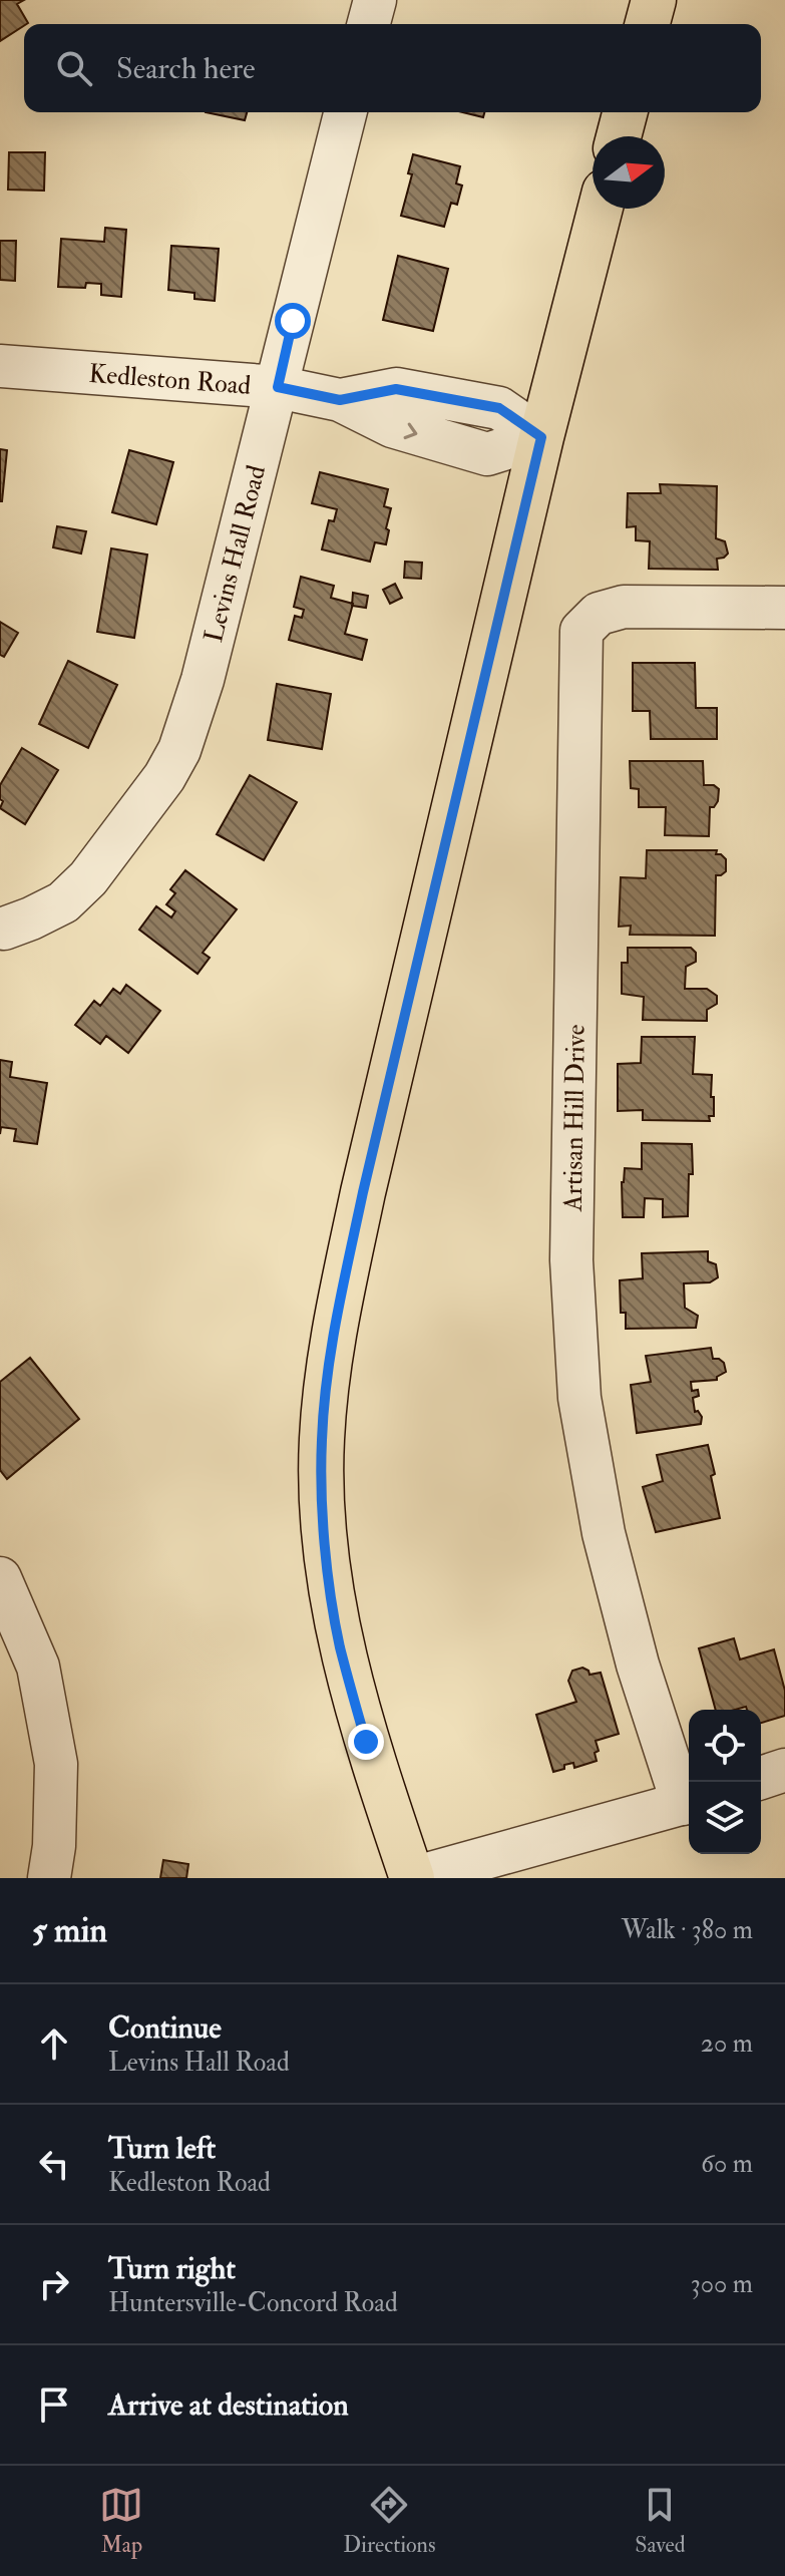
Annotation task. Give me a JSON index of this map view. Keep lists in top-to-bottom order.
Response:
{
  "streets": {
    "street": ["Kedleston Road", "Levins Hall Road", "Artisan Hill Drive"]
  },
  "crossings": [
    ["Kedleston Road", "Levins Hall Road"]
  ],
  "north": "right",
  "page": {
    "search": "Search here",
    "heading": ["5 min", "Walk · 380 m"],
    "list": [
      ["Continue", "Levins Hall Road", "20 m"],
      ["Turn left", "Kedleston Road", "60 m"],
      ["Turn right", "Huntersville-Concord Road", "300 m"],
      "Arrive at destination"
    ],
    "nav": ["Map", "Directions", "Saved"]
  }
}
